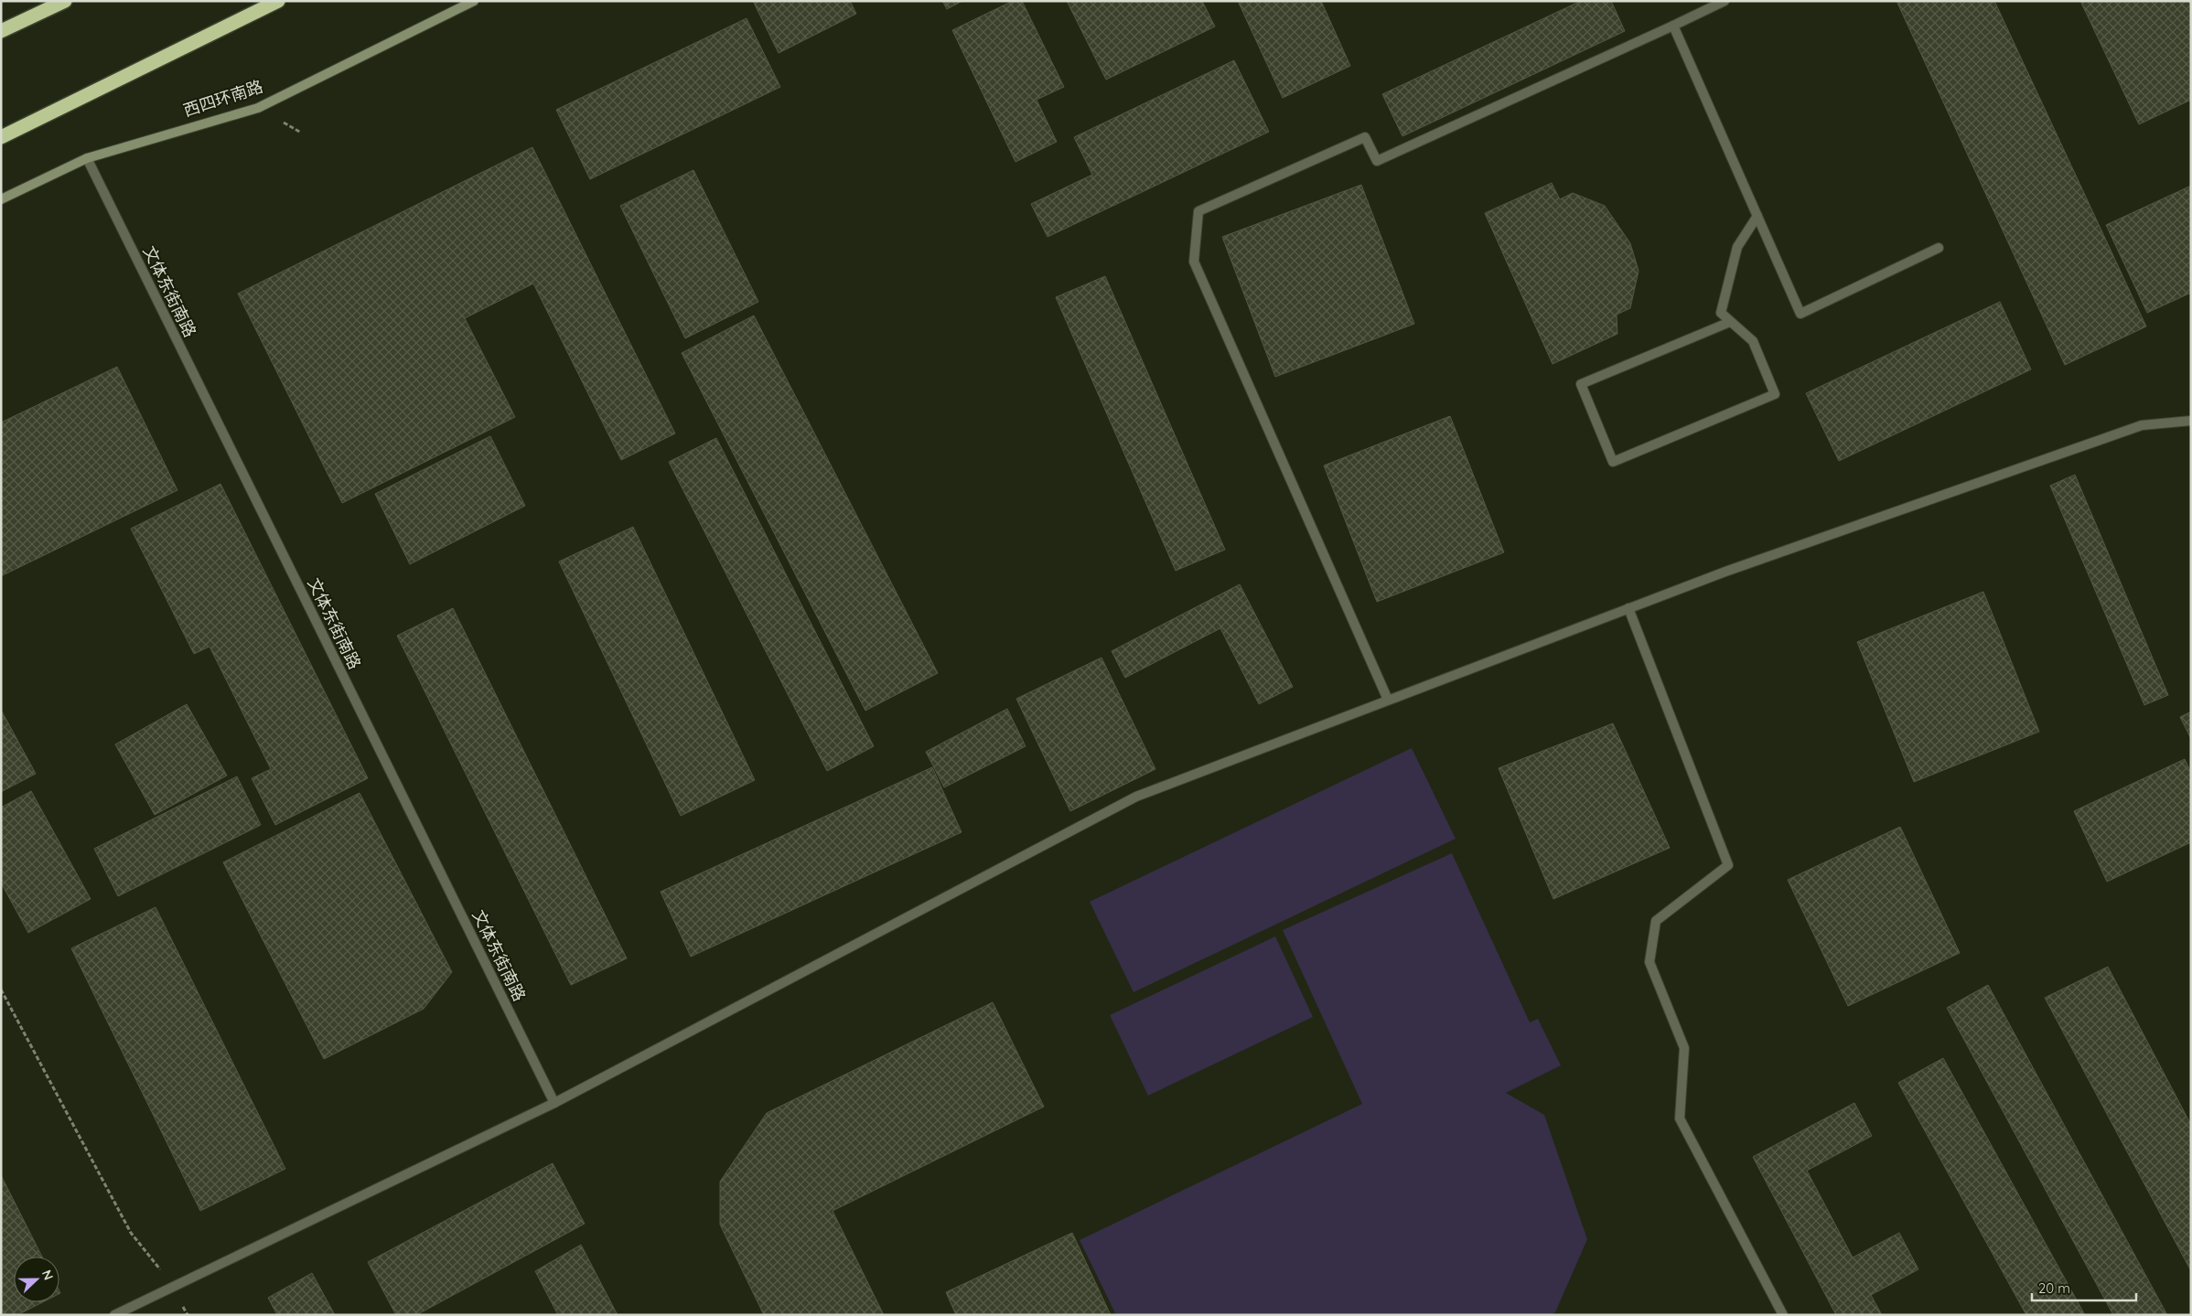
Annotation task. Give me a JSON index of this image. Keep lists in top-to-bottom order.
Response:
{
  "streets": {
    "street": ["西四环南路", "文体东街南路"]
  },
  "crossings": [
    ["西四环南路", "文体东街南路"]
  ],
  "scale_bar": "20 m",
  "north": "right"
}
